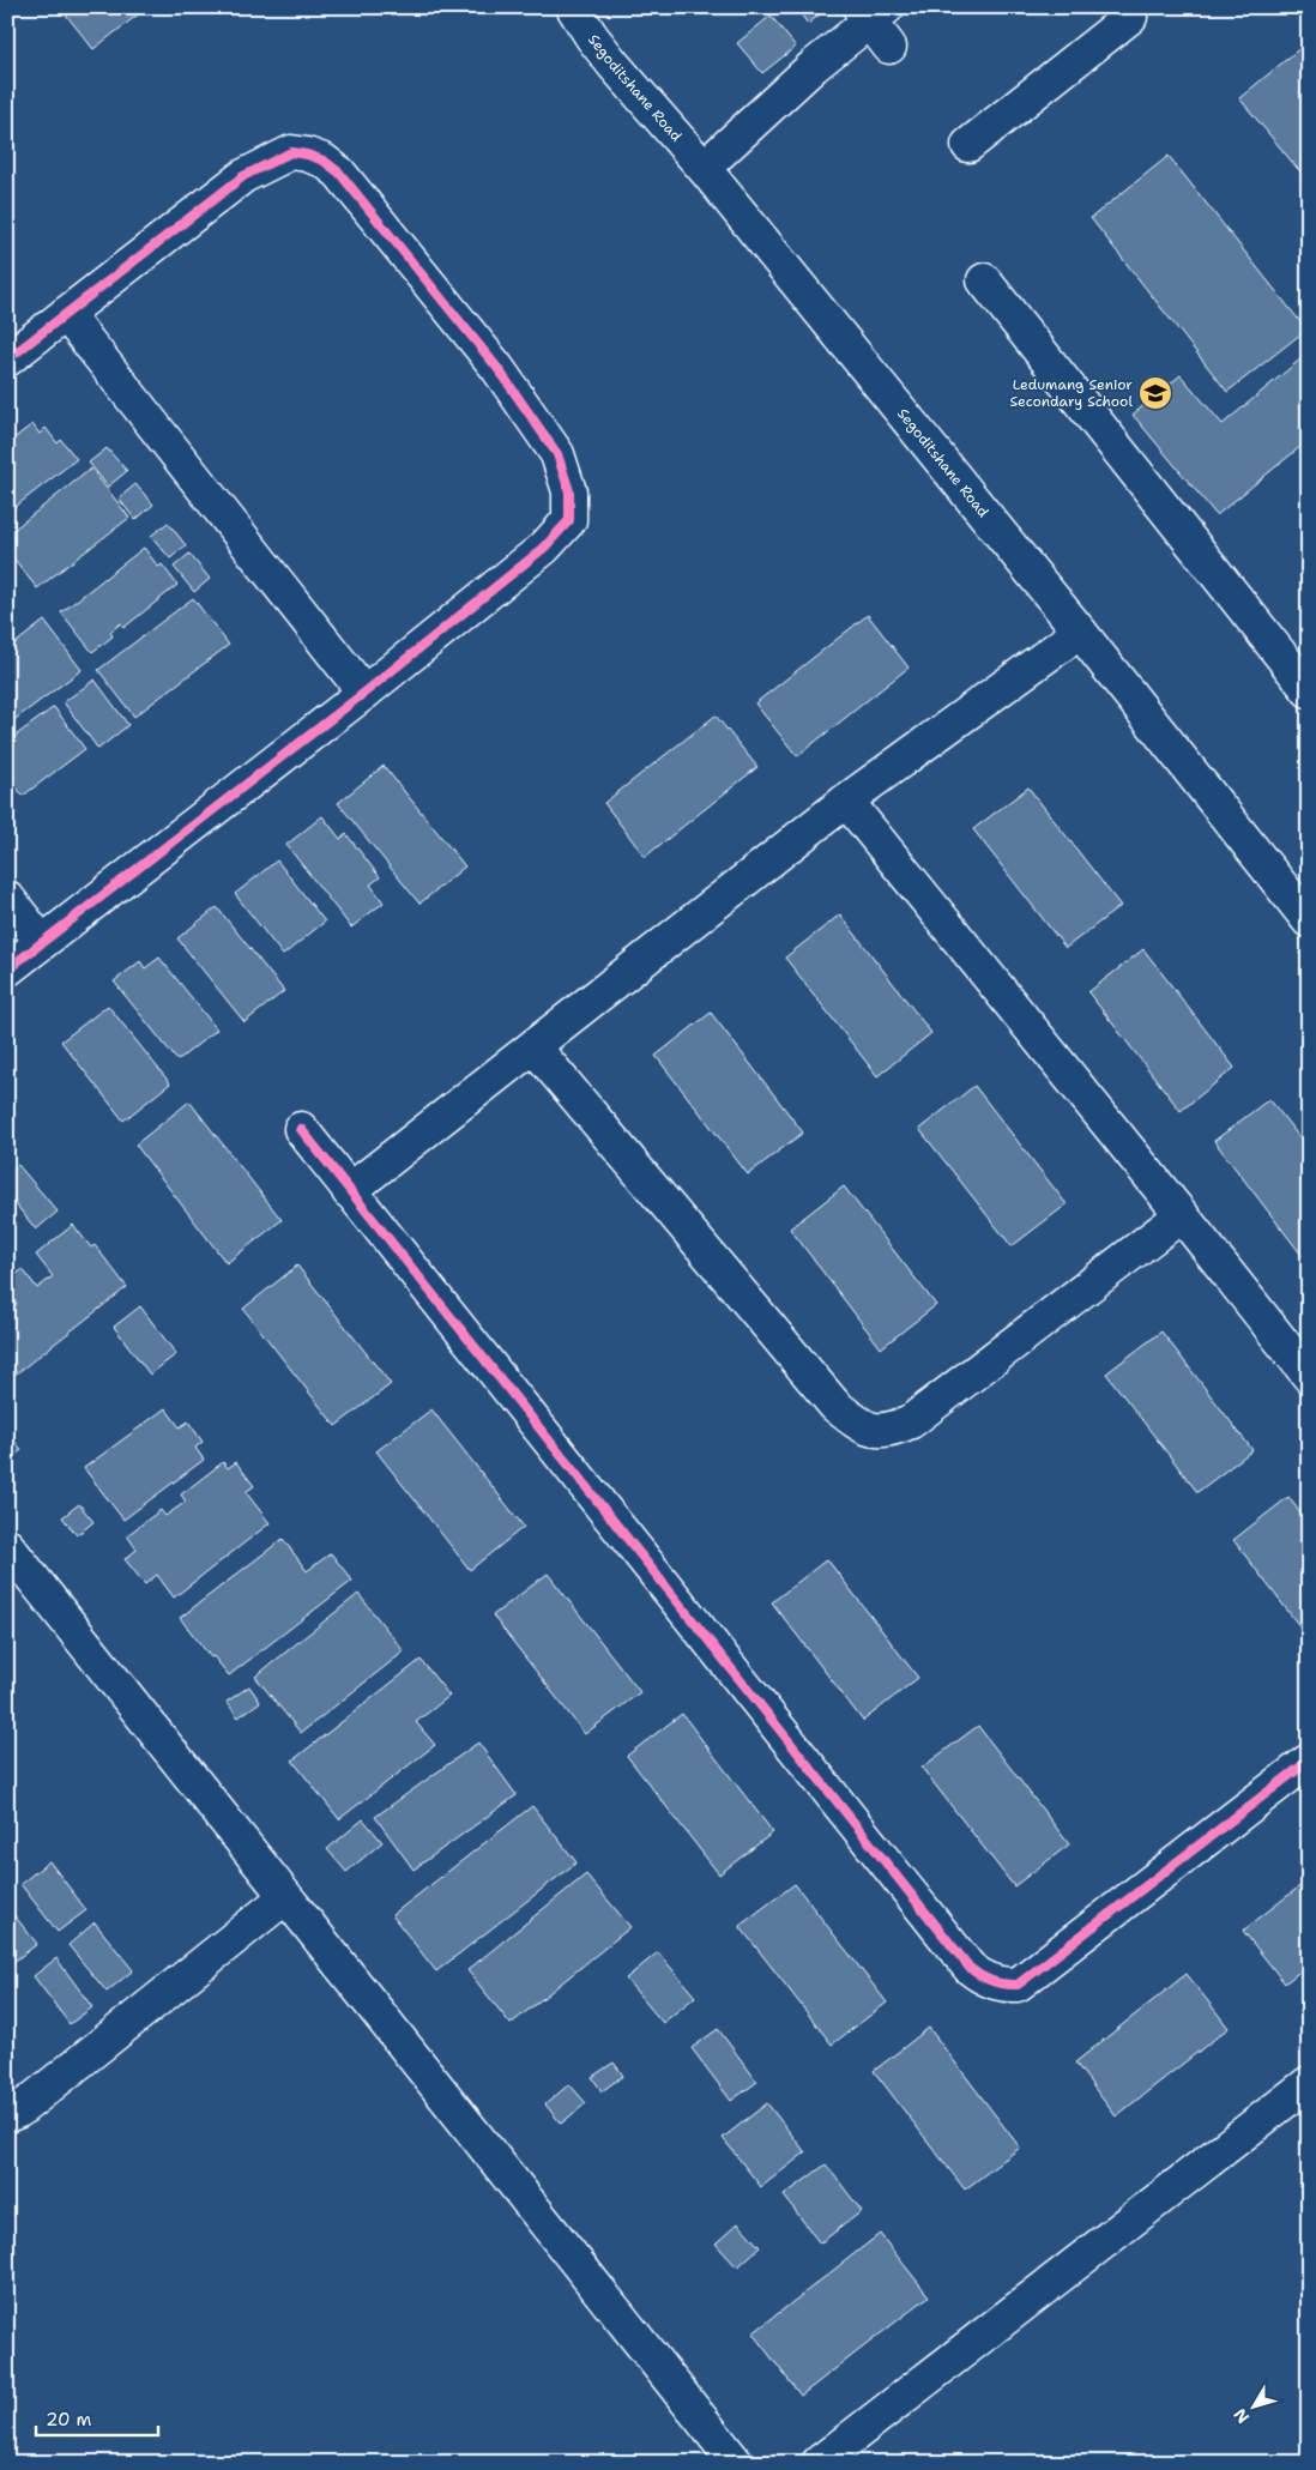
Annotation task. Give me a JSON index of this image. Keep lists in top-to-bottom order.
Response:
{
  "streets": {
    "street": ["Segoditshane Road"]
  },
  "places": {
    "school or university": ["Ledumang Senior Secondary School"]
  },
  "scale_bar": "20 m",
  "north": "bottom left"
}
